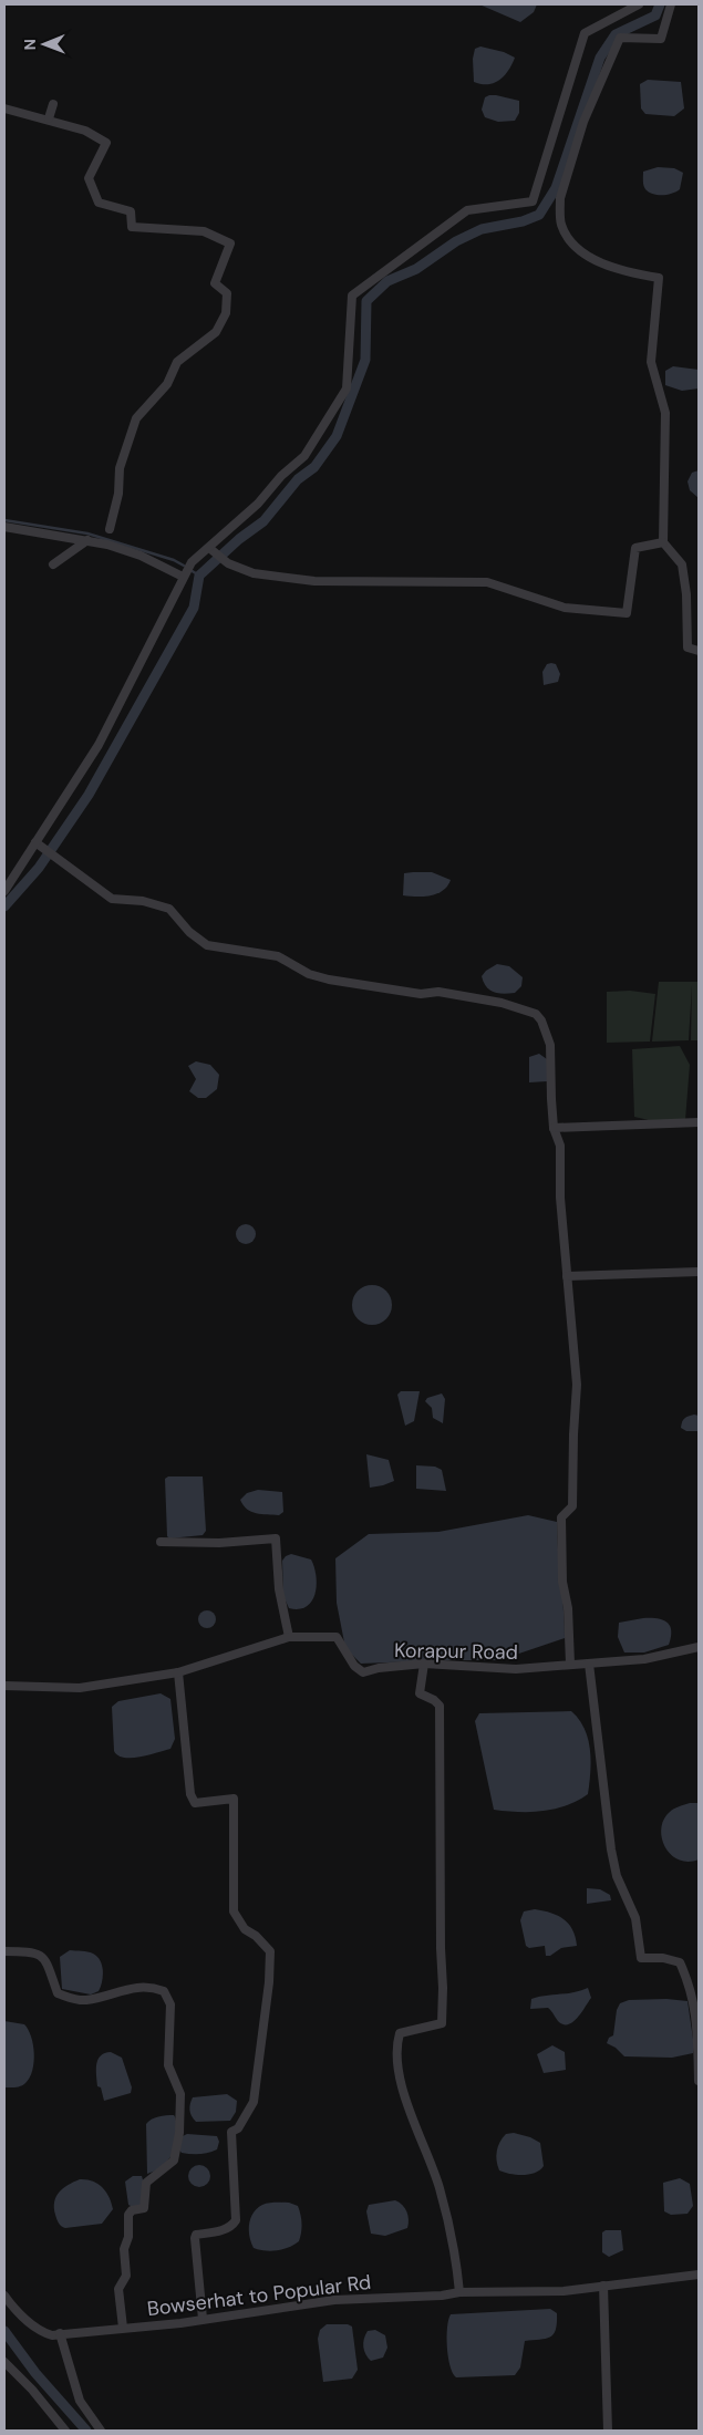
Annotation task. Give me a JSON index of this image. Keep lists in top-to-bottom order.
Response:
{
  "streets": {
    "street": ["Korapur Road", "Bowserhat to Popular Rd"]
  },
  "north": "left"
}
